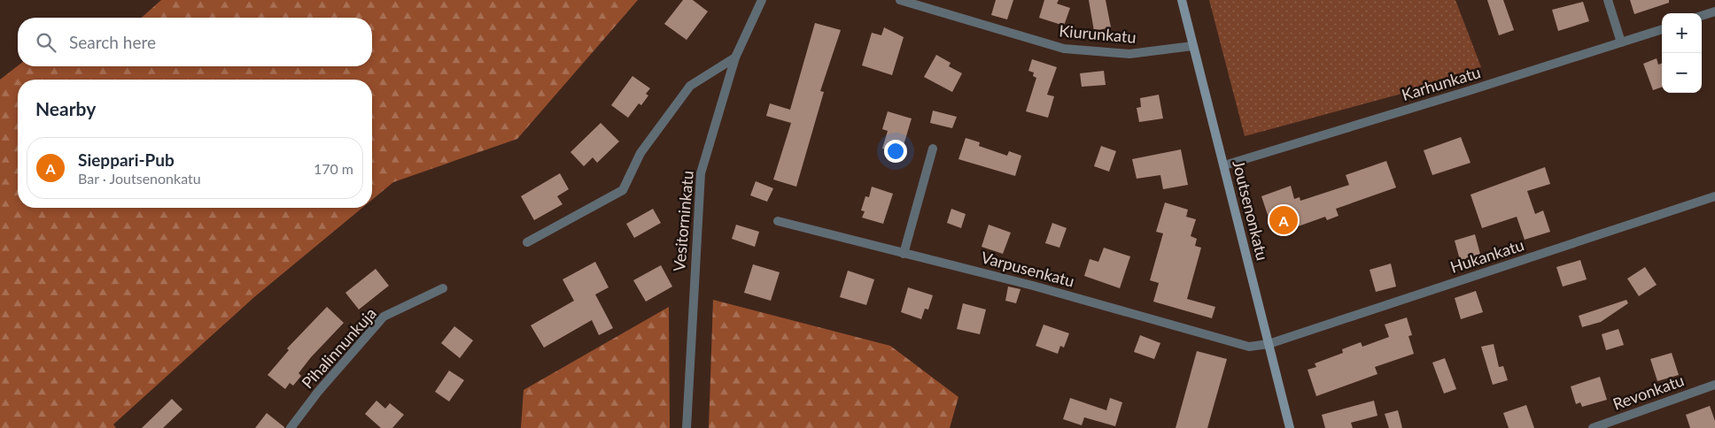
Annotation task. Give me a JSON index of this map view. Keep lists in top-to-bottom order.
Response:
{
  "streets": {
    "main road": ["Joutsenonkatu"],
    "street": [
      "Kiurunkatu",
      "Karhunkatu",
      "Vesitorninkatu",
      "Hukankatu",
      "Varpusenkatu",
      "Pihalinnunkuja",
      "Revonkatu"
    ]
  },
  "crossings": [
    ["Kiurunkatu", "Joutsenonkatu"],
    ["Karhunkatu", "Joutsenonkatu"],
    ["Joutsenonkatu", "Hukankatu"],
    ["Joutsenonkatu", "Varpusenkatu"],
    ["Hukankatu", "Varpusenkatu"]
  ],
  "page": {
    "map_buttons": ["+", "−"],
    "search": "Search here",
    "heading": "Nearby",
    "list": [
      {
        "mark": "A",
        "name": "Sieppari-Pub",
        "note": "Bar · Joutsenonkatu",
        "value": "170 m"
      }
    ],
    "pins": "A"
  }
}
